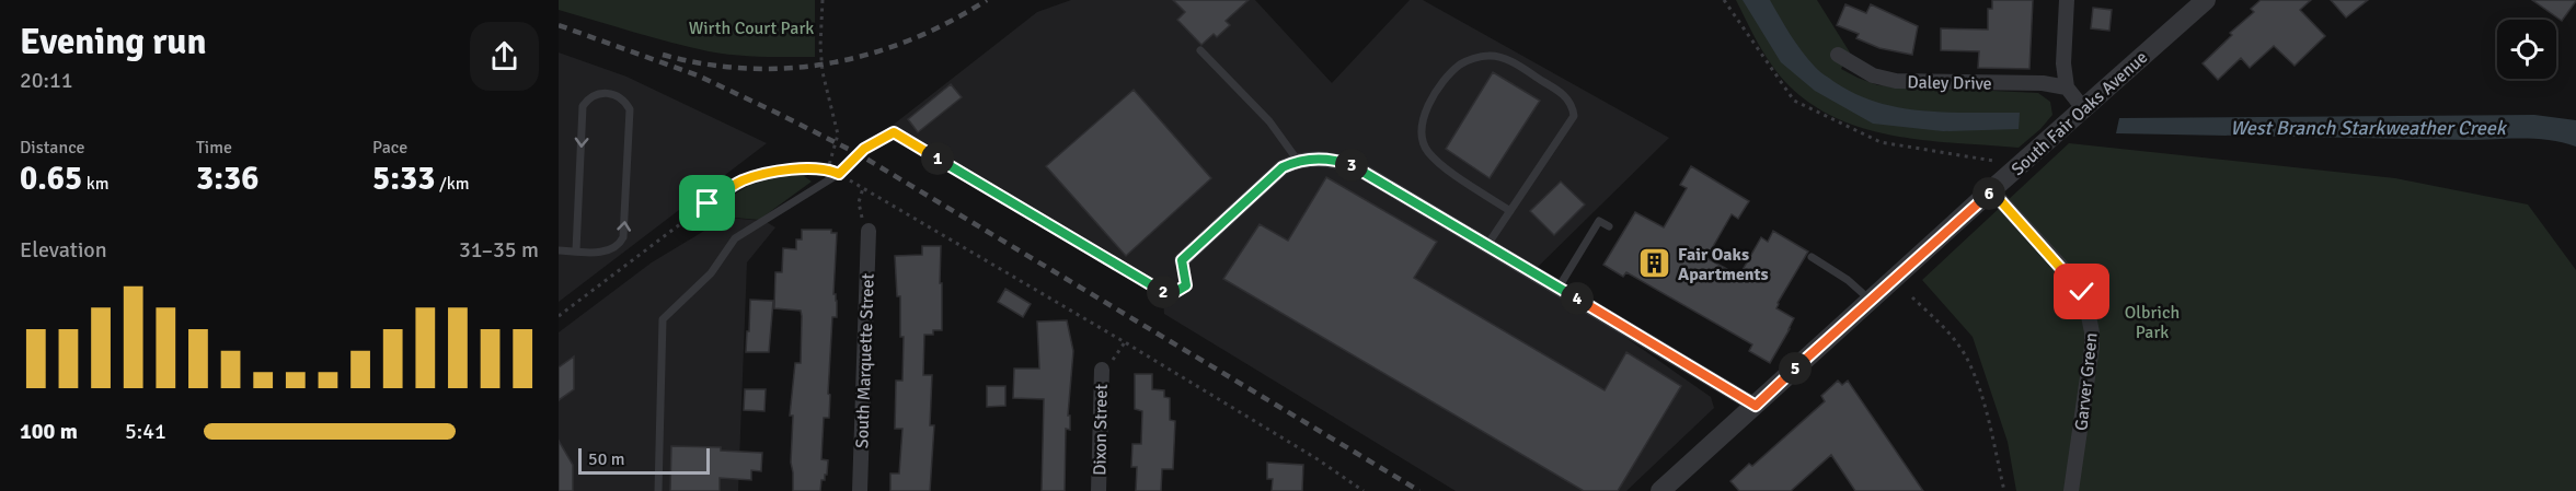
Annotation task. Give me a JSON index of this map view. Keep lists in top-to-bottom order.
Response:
{
  "streets": {
    "street": [
      "Daley Drive",
      "South Fair Oaks Avenue",
      "South Marquette Street",
      "Garver Green",
      "Dixon Street"
    ]
  },
  "crossings": [
    ["South Fair Oaks Avenue", "Garver Green"]
  ],
  "water": ["West Branch Starkweather Creek"],
  "parks": ["Wirth Court Park", "Olbrich Park"],
  "places": {
    "building": ["Fair Oaks Apartments"]
  },
  "scale_bar": "50 m",
  "page": {
    "heading": ["Evening run", "20:11"],
    "stats": [
      ["Distance", "0.65 km"],
      ["Time", "3:36"],
      ["Pace", "5:33 /km"]
    ],
    "pins": [
      "1",
      "3",
      "6",
      "2",
      "4",
      "5"
    ],
    "chart": ["Elevation", "31–35 m"],
    "list": [
      {
        "name": "100 m",
        "note": "5:41"
      }
    ],
    "scale": "50 m"
  }
}
